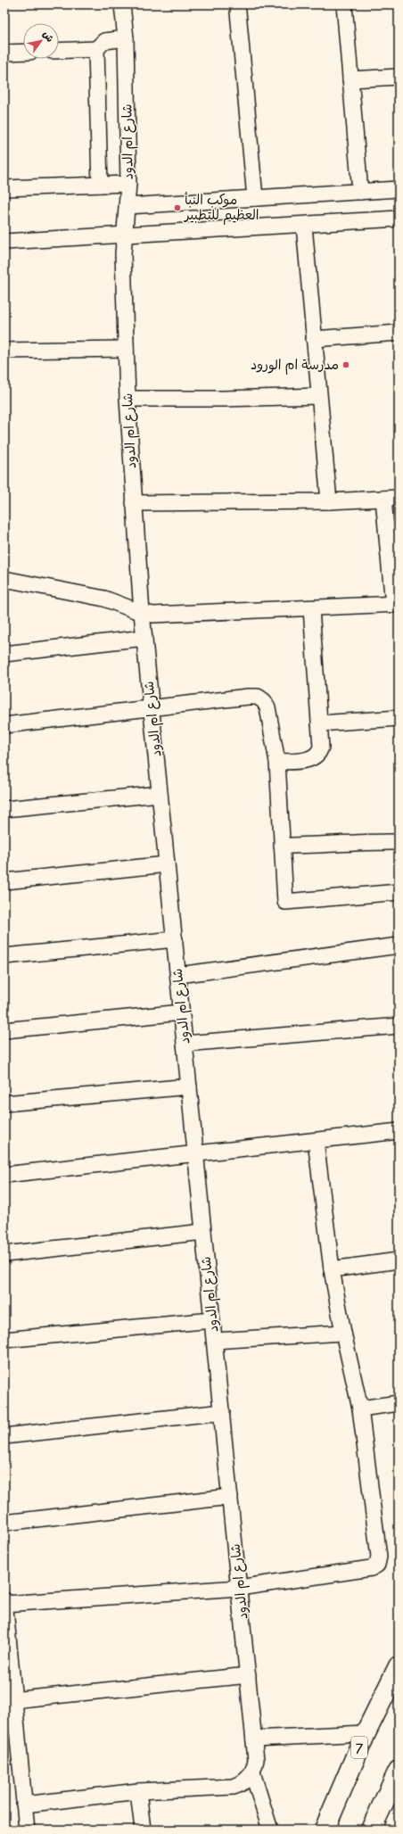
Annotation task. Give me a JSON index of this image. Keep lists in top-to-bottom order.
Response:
{
  "streets": {
    "highway": ["7"],
    "street": ["شارع ام الدود"]
  },
  "places": ["موكب النبأ العظيم للتطبير", "مدرسة ام الورود"],
  "north": "top right"
}
